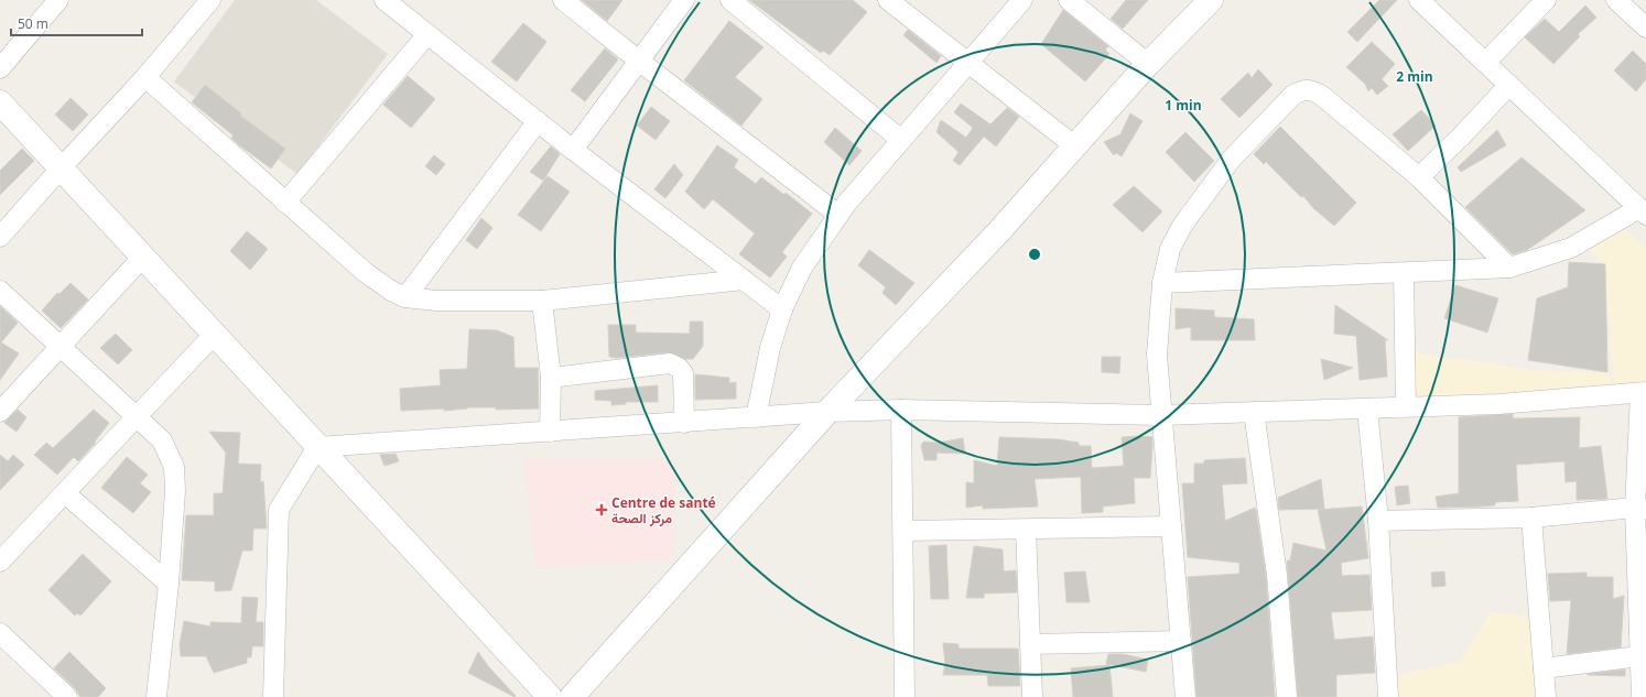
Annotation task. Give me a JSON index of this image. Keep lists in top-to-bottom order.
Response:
{
  "places": {
    "health": ["Centre de santé مركز الصحة"]
  },
  "scale_bar": "50 m",
  "rings": ["2 min", "1 min"]
}
